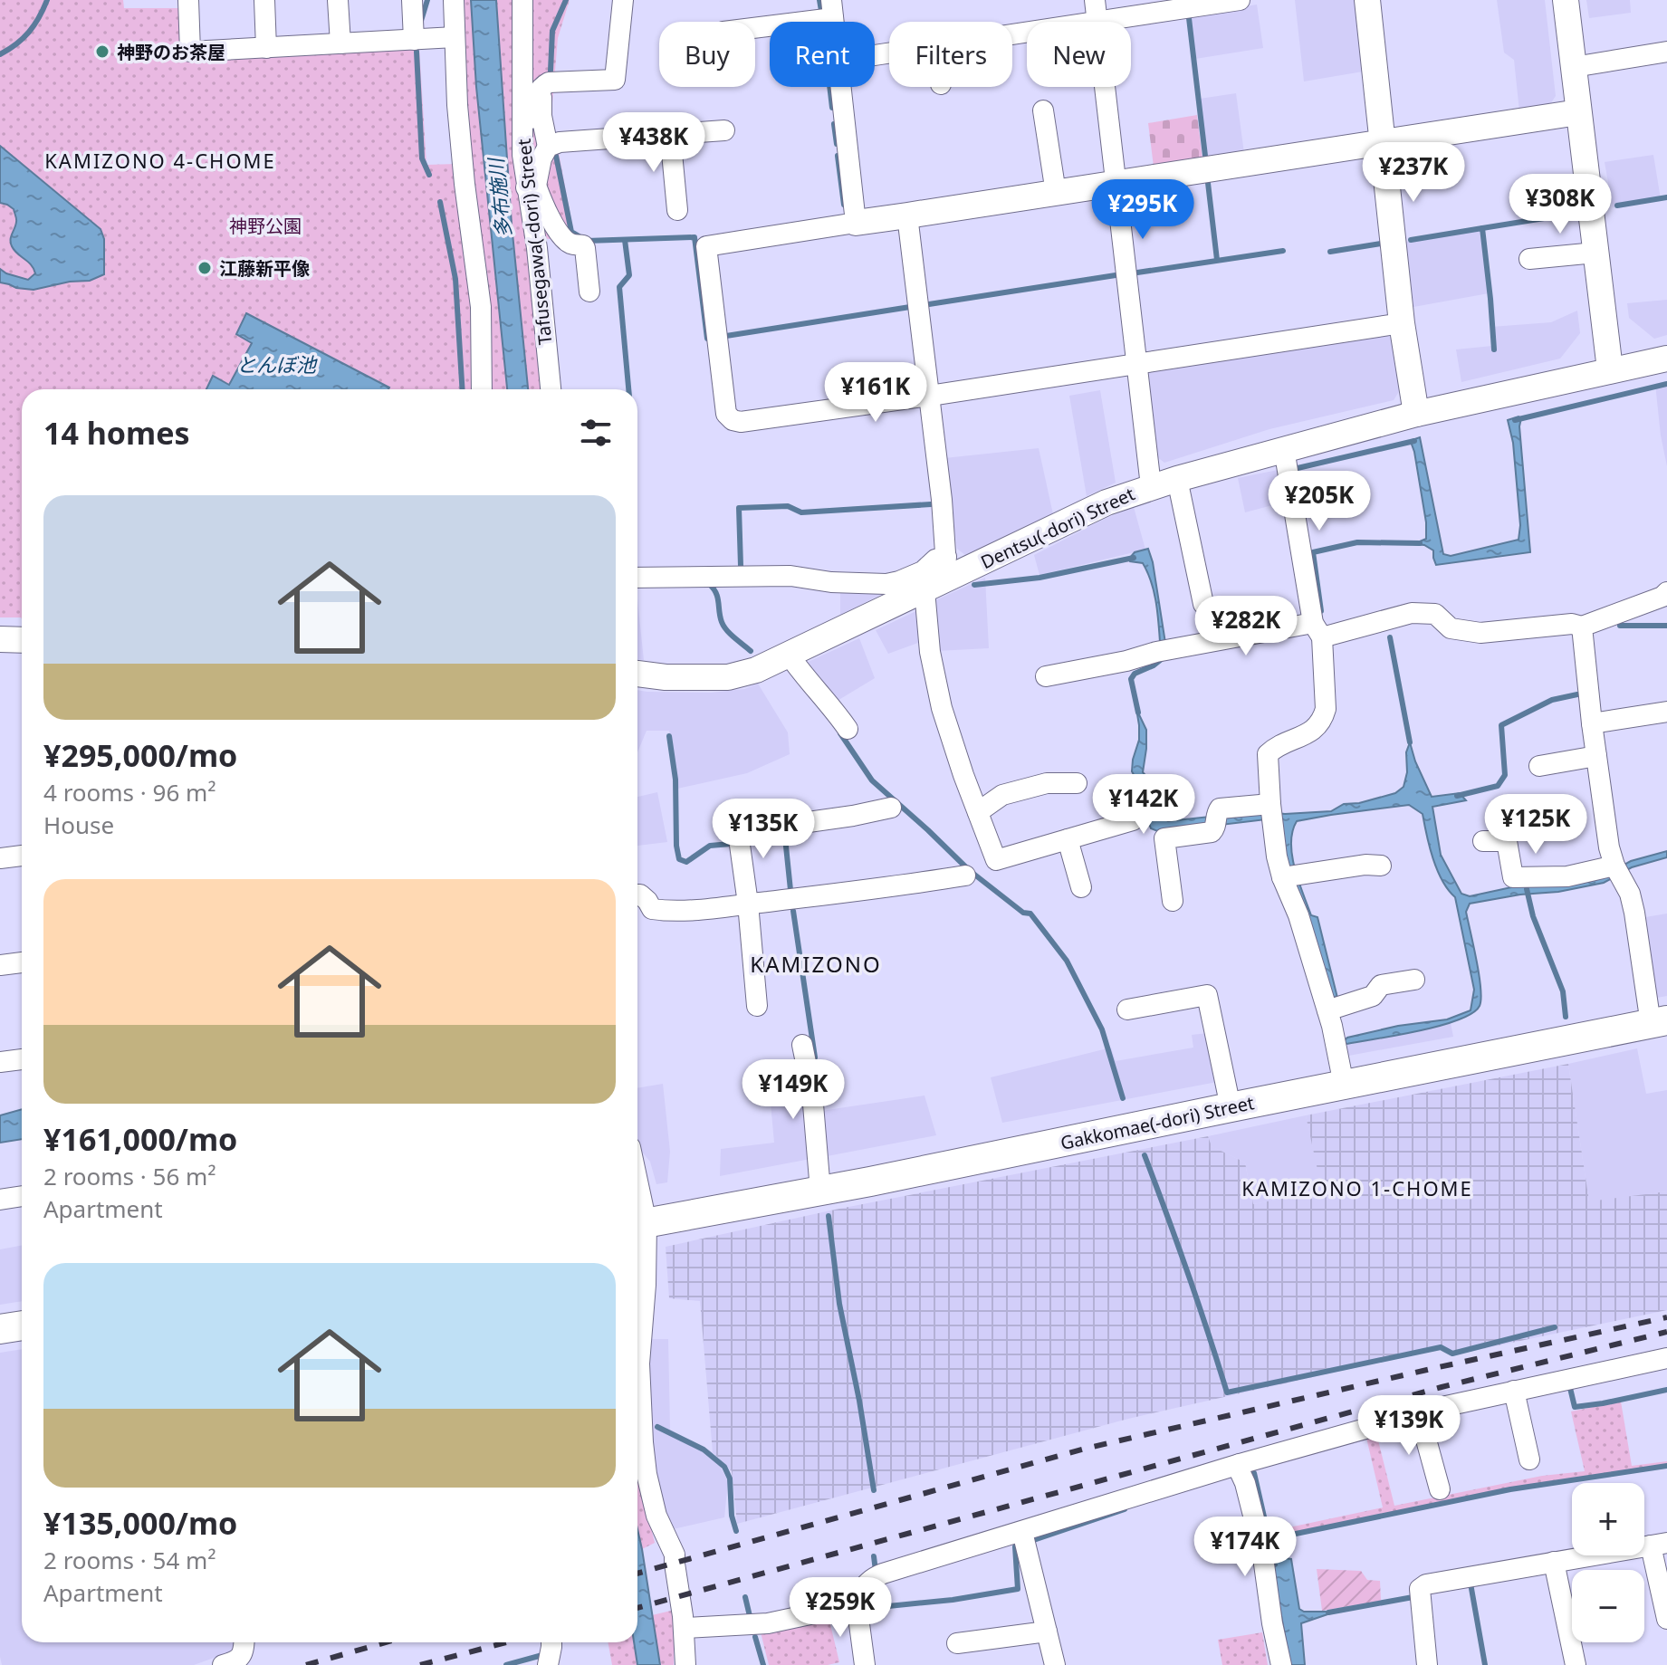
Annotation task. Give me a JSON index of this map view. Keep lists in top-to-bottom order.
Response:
{
  "streets": {
    "main road": ["Gakkomae(-dori) Street"],
    "street": ["Tafusegawa(-dori) Street", "Dentsu(-dori) Street"]
  },
  "districts": ["KAMIZONO 4-CHOME", "KAMIZONO", "KAMIZONO 1-CHOME"],
  "water": ["多布施川", "とんぼ池"],
  "parks": ["神野公園"],
  "places": ["神野のお茶屋", "江藤新平像"],
  "page": {
    "chip": [
      "Buy",
      "Rent",
      "Filters",
      "New"
    ],
    "price": [
      "¥438K",
      "¥237K",
      "¥308K",
      "¥295K",
      "¥161K",
      "¥205K",
      "¥282K",
      "¥142K",
      "¥125K",
      "¥135K",
      "¥149K",
      "¥139K",
      "¥174K",
      "¥259K"
    ],
    "heading": "14 homes",
    "list": [
      {
        "name": "¥295,000/mo",
        "note": "4 rooms · 96 m² · House"
      },
      {
        "name": "¥161,000/mo",
        "note": "2 rooms · 56 m² · Apartment"
      },
      {
        "name": "¥135,000/mo",
        "note": "2 rooms · 54 m² · Apartment"
      }
    ],
    "map_buttons": ["+", "−"]
  }
}
